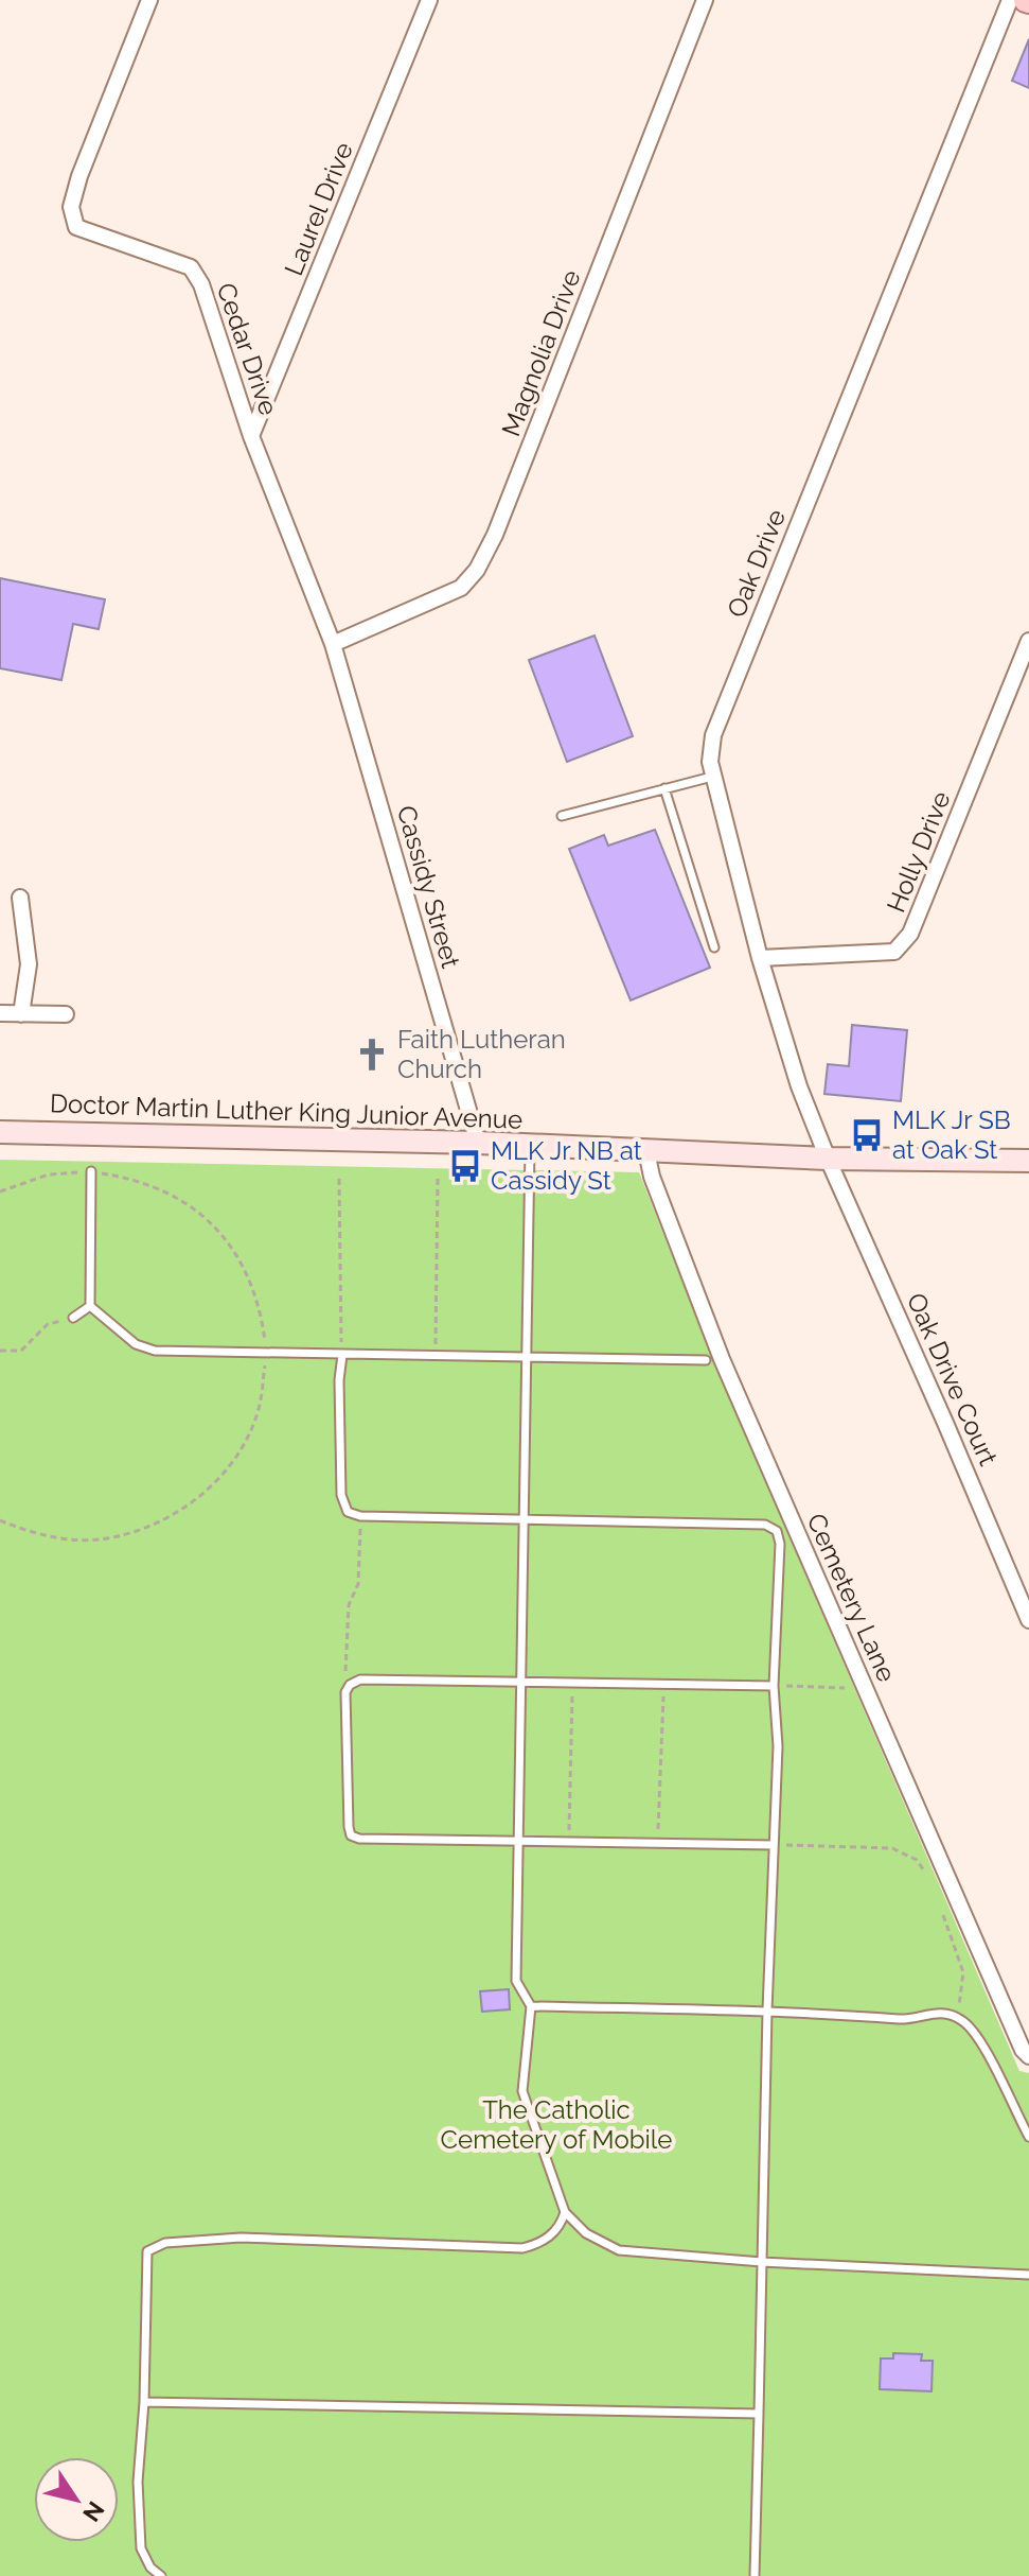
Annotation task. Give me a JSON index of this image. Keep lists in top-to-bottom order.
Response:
{
  "streets": {
    "main road": ["Doctor Martin Luther King Junior Avenue"],
    "street": [
      "Laurel Drive",
      "Cedar Drive",
      "Magnolia Drive",
      "Oak Drive",
      "Holly Drive",
      "Cassidy Street",
      "Oak Drive Court",
      "Cemetery Lane"
    ]
  },
  "crossings": [
    ["Laurel Drive", "Cedar Drive"],
    ["Cedar Drive", "Magnolia Drive"],
    ["Cedar Drive", "Cassidy Street"],
    ["Magnolia Drive", "Cassidy Street"],
    ["Oak Drive", "Holly Drive"],
    ["Oak Drive", "Doctor Martin Luther King Junior Avenue"],
    ["Oak Drive", "Oak Drive Court"],
    ["Cassidy Street", "Doctor Martin Luther King Junior Avenue"],
    ["Doctor Martin Luther King Junior Avenue", "Oak Drive Court"],
    ["Doctor Martin Luther King Junior Avenue", "Cemetery Lane"]
  ],
  "parks": ["The Catholic Cemetery of Mobile"],
  "places": {
    "church": ["Faith Lutheran Church"],
    "bus stop": ["MLK Jr SB at Oak St", "MLK Jr NB at Cassidy St"]
  },
  "north": "bottom right"
}
